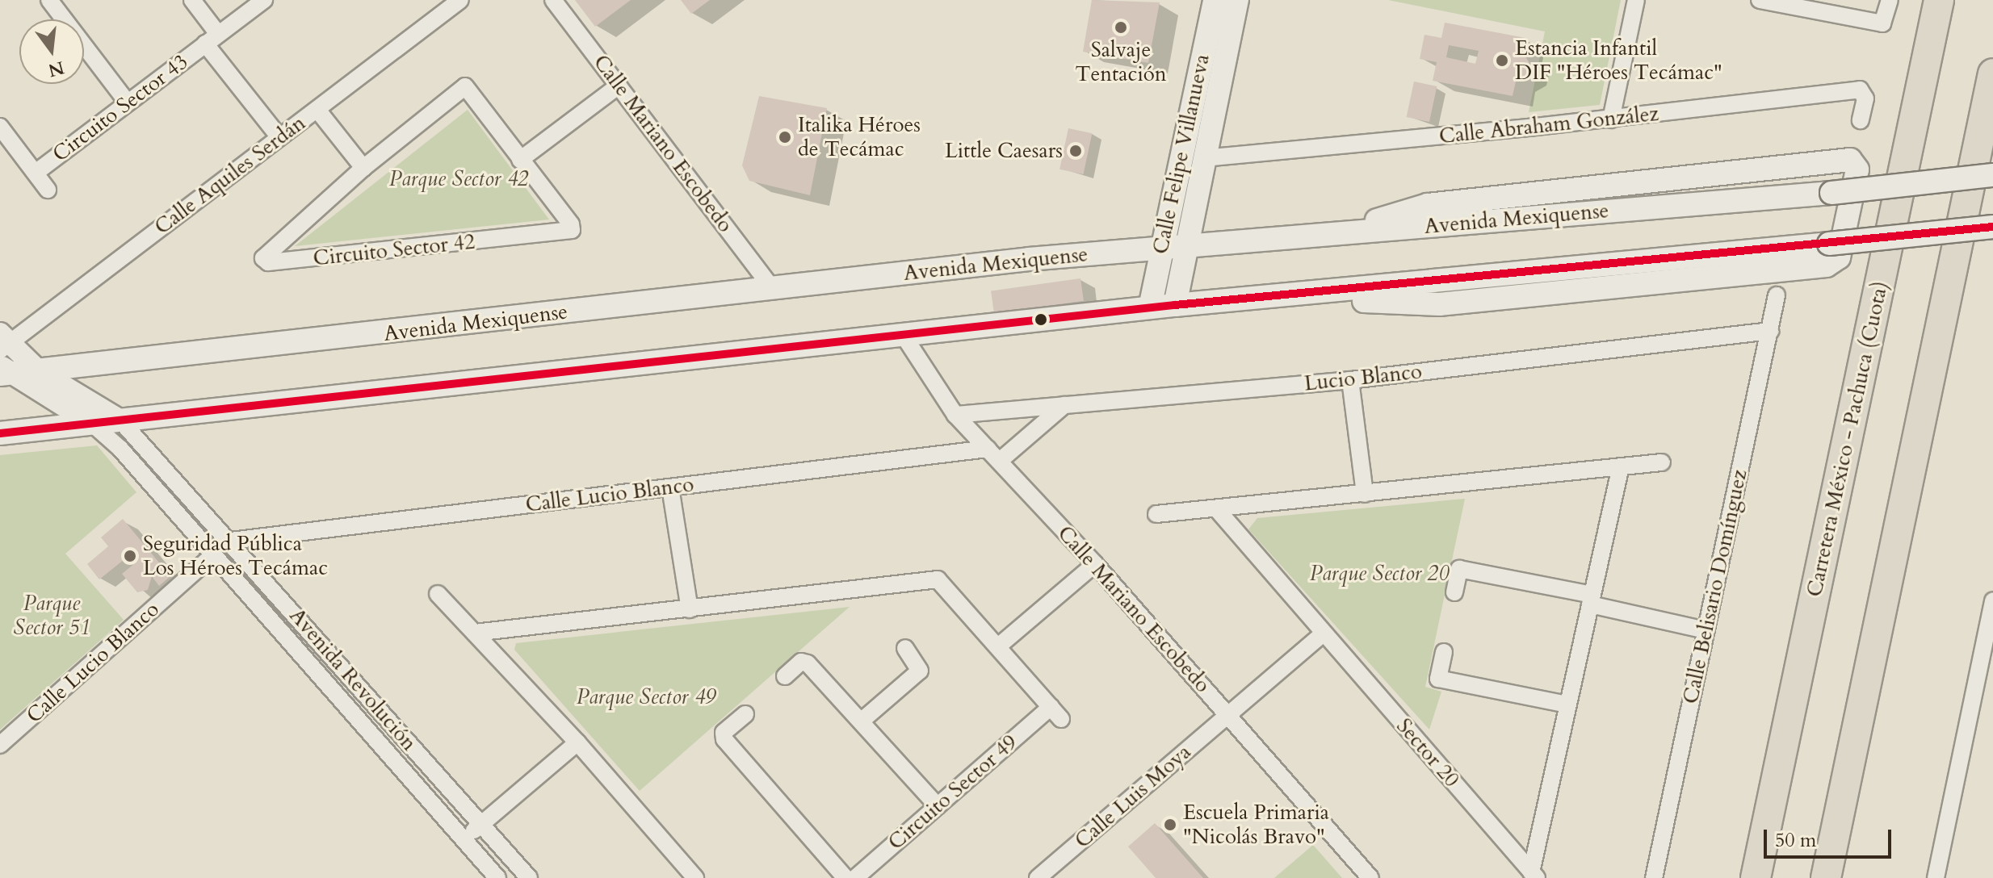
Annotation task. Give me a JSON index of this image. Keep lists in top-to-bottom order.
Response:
{
  "streets": {
    "highway": ["Carretera México - Pachuca (Cuota)"],
    "main road": ["Calle Felipe Villanueva", "Avenida Mexiquense"],
    "street": [
      "Circuito Sector 43",
      "Calle Abraham González",
      "Calle Mariano Escobedo",
      "Calle Aquiles Serdán",
      "Circuito Sector 42",
      "Lucio Blanco",
      "Calle Lucio Blanco",
      "Calle Belisario Domínguez",
      "Avenida Revolución",
      "Sector 20",
      "Circuito Sector 49",
      "Calle Luis Moya"
    ]
  },
  "crossings": [
    ["Circuito Sector 43", "Calle Aquiles Serdán"],
    ["Calle Abraham González", "Calle Felipe Villanueva"],
    ["Calle Mariano Escobedo", "Avenida Mexiquense"],
    ["Calle Mariano Escobedo", "Lucio Blanco"],
    ["Calle Mariano Escobedo", "Calle Lucio Blanco"],
    ["Calle Mariano Escobedo", "Calle Luis Moya"],
    ["Calle Felipe Villanueva", "Avenida Mexiquense"],
    ["Calle Aquiles Serdán", "Avenida Revolución"],
    ["Avenida Mexiquense", "Avenida Revolución"],
    ["Lucio Blanco", "Calle Belisario Domínguez"],
    ["Calle Lucio Blanco", "Avenida Revolución"]
  ],
  "parks": [
    "Parque Sector 42",
    "Parque Sector 20",
    "Parque Sector 51",
    "Parque Sector 49"
  ],
  "places": [
    "Salvaje Tentación",
    "Estancia Infantil DIF \"Héroes Tecámac\"",
    "Italika Héroes de Tecámac",
    "Little Caesars",
    "Seguridad Pública Los Héroes Tecámac",
    "Escuela Primaria \"Nicolás Bravo\""
  ],
  "scale_bar": "50 m",
  "north": "bottom"
}
